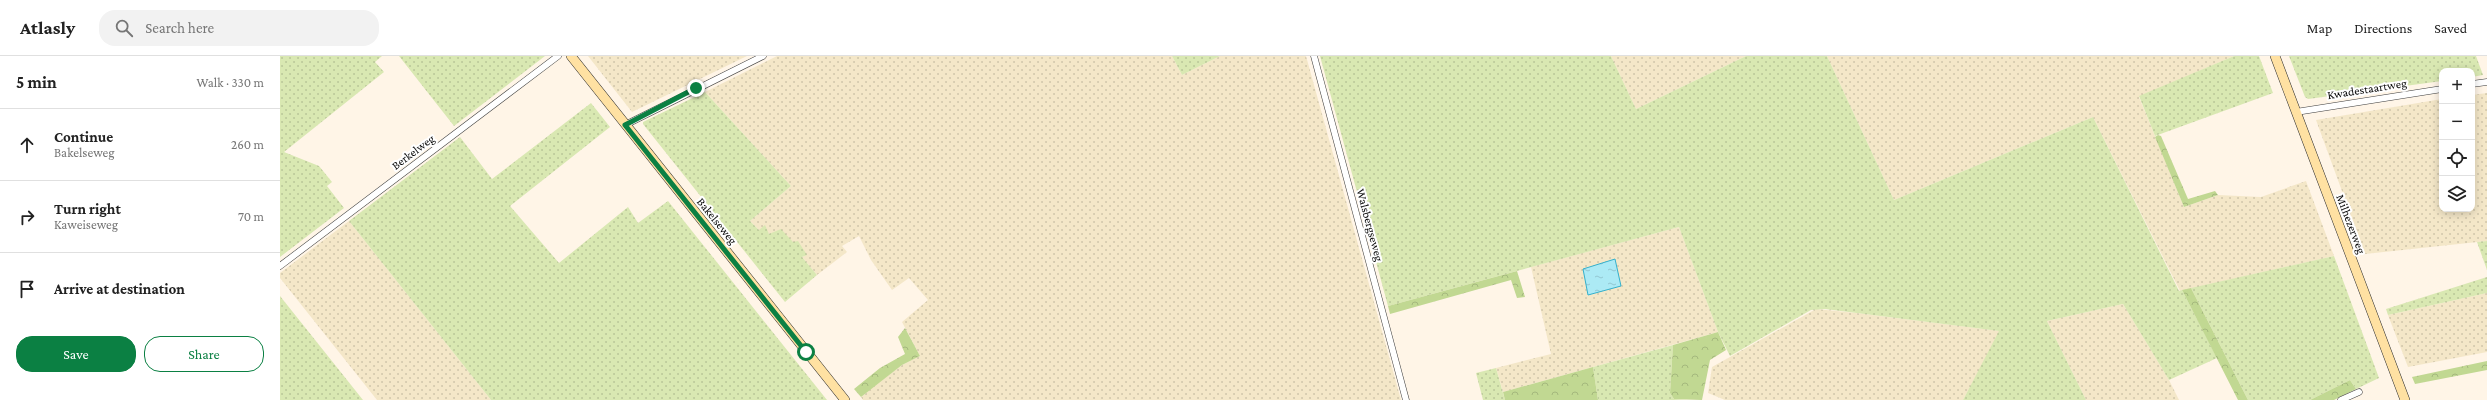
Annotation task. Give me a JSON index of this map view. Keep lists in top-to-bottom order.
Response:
{
  "streets": {
    "main road": ["Bakelseweg", "Milhezerweg"],
    "street": ["Kwadestaartweg", "Berkelweg", "Walsbergseweg"]
  },
  "crossings": [
    ["Kwadestaartweg", "Milhezerweg"]
  ],
  "page": {
    "header": "Atlasly",
    "search": "Search here",
    "nav": ["Map", "Directions", "Saved"],
    "heading": ["5 min", "Walk · 330 m"],
    "map_buttons": ["+", "−"],
    "list": [
      ["Continue", "Bakelseweg", "260 m"],
      ["Turn right", "Kaweiseweg", "70 m"],
      "Arrive at destination"
    ],
    "buttons": ["Save", "Share"]
  }
}
